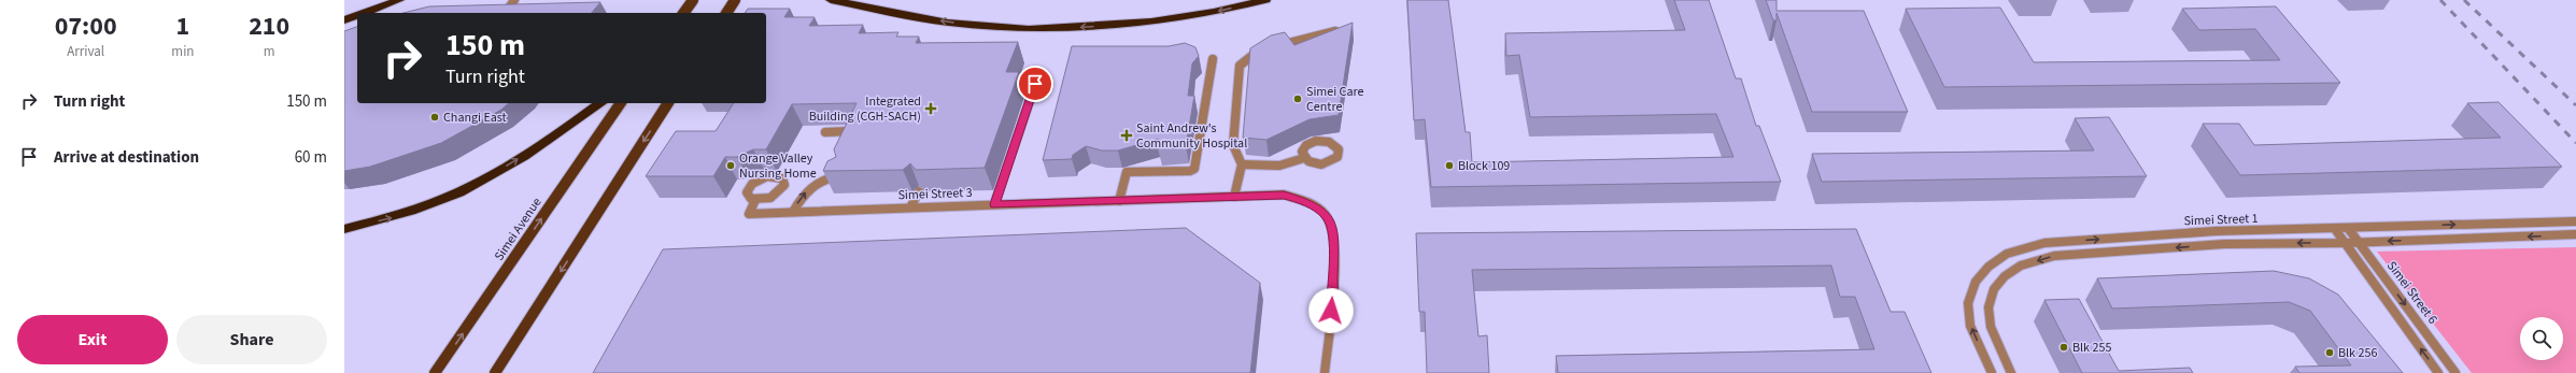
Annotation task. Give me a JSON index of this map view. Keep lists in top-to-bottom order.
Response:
{
  "streets": {
    "main road": ["Simei Avenue"],
    "street": ["Simei Street 3", "Simei Street 1", "Simei Street 6"]
  },
  "crossings": [
    ["Simei Street 1", "Simei Street 6"]
  ],
  "places": {
    "other": [
      "Simei Care Centre",
      "Changi East",
      "Orange Valley Nursing Home",
      "Block 109",
      "Blk 255",
      "Blk 256"
    ],
    "health": ["Integrated Building (CGH-SACH)", "Saint Andrew's Community Hospital"]
  },
  "page": {
    "eta": [
      "07:00",
      "Arrival",
      "1",
      "min",
      "210",
      "m"
    ],
    "turn": ["150 m", "Turn right"],
    "list": [
      {
        "name": "Turn right",
        "value": "150 m"
      },
      {
        "name": "Arrive at destination",
        "value": "60 m"
      }
    ],
    "buttons": ["Exit", "Share"]
  }
}
